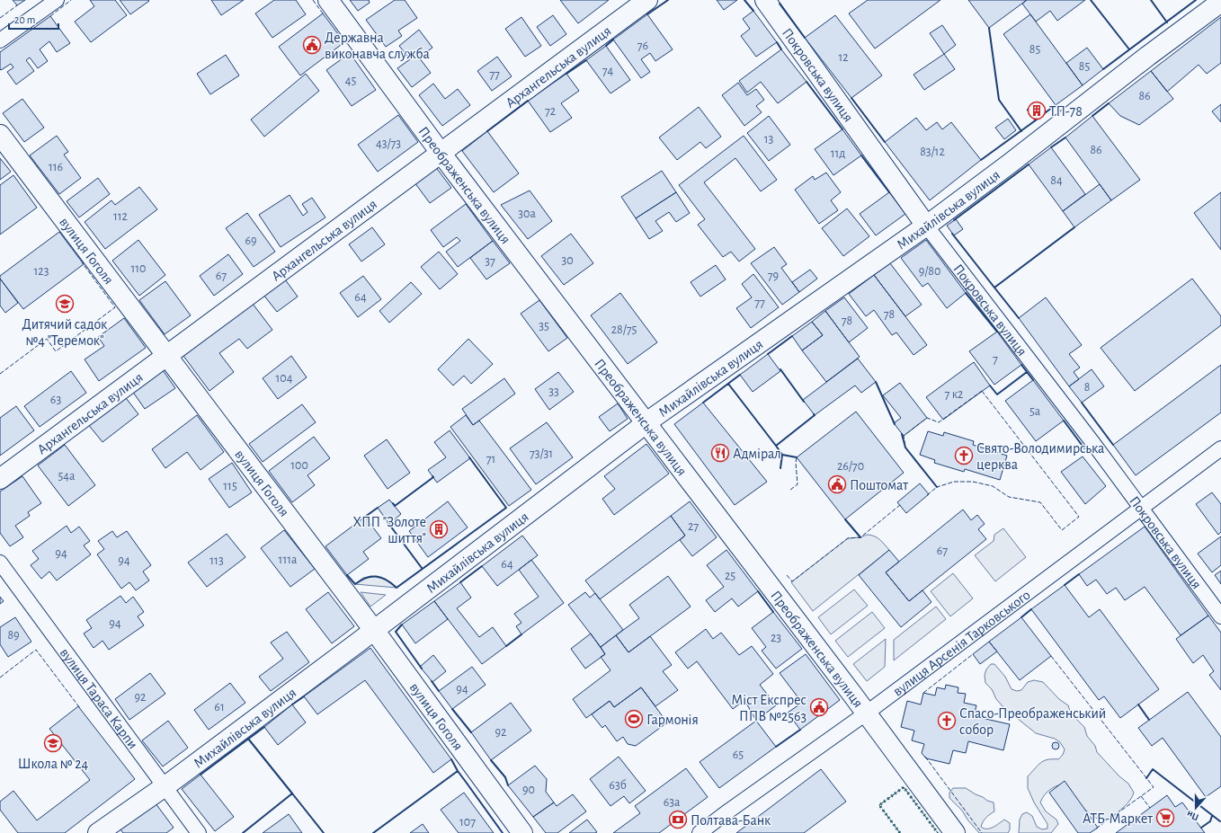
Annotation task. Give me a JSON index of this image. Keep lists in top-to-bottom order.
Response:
{
  "streets": {
    "street": [
      "Архангельська вулиця",
      "Покровська вулиця",
      "Преображенська вулиця",
      "Михайлівська вулиця",
      "вулиця Гоголя",
      "вулиця Арсенія Тарковського",
      "вулиця Тараса Карпи"
    ]
  },
  "crossings": [
    ["Архангельська вулиця", "Преображенська вулиця"],
    ["Архангельська вулиця", "вулиця Гоголя"],
    ["Покровська вулиця", "Михайлівська вулиця"],
    ["Покровська вулиця", "вулиця Арсенія Тарковського"],
    ["Преображенська вулиця", "Михайлівська вулиця"],
    ["Преображенська вулиця", "вулиця Арсенія Тарковського"],
    ["Михайлівська вулиця", "вулиця Гоголя"],
    ["Михайлівська вулиця", "вулиця Тараса Карпи"]
  ],
  "places": {
    "public building": ["Державна виконавча служба", "Поштомат", "Міст Експрес ППВ №2563"],
    "building": ["ТП-78", "ХПП \"Золоте шиття\""],
    "school or university": ["Дитячий садок №4 \"Теремок\"", "Школа № 24"],
    "restaurant": ["Адмірал"],
    "church": ["Свято-Володимирська церква", "Спасо-Преображенський собор"],
    "sports": ["Гармонія"],
    "supermarket": ["АТБ-Маркет"],
    "bank": ["Полтава-Банк"]
  },
  "house_numbers": [
    "76",
    "85",
    "12",
    "85",
    "74",
    "77",
    "45",
    "86",
    "72",
    "13",
    "43/73",
    "86",
    "83/12",
    "11д",
    "116",
    "84",
    "30а",
    "112",
    "69",
    "30",
    "37",
    "110",
    "123",
    "9/80",
    "67",
    "79",
    "64",
    "77",
    "78",
    "78",
    "35",
    "28/75",
    "7",
    "104",
    "8",
    "33",
    "7 к2",
    "63",
    "5а",
    "73/31",
    "71",
    "100",
    "26/70",
    "54а",
    "115",
    "27",
    "67",
    "94",
    "111а",
    "94",
    "113",
    "64",
    "25",
    "94",
    "89",
    "23",
    "94",
    "92",
    "61",
    "92",
    "65",
    "63б",
    "90",
    "63а",
    "107"
  ],
  "scale_bar": "20 m",
  "north": "bottom"
}
